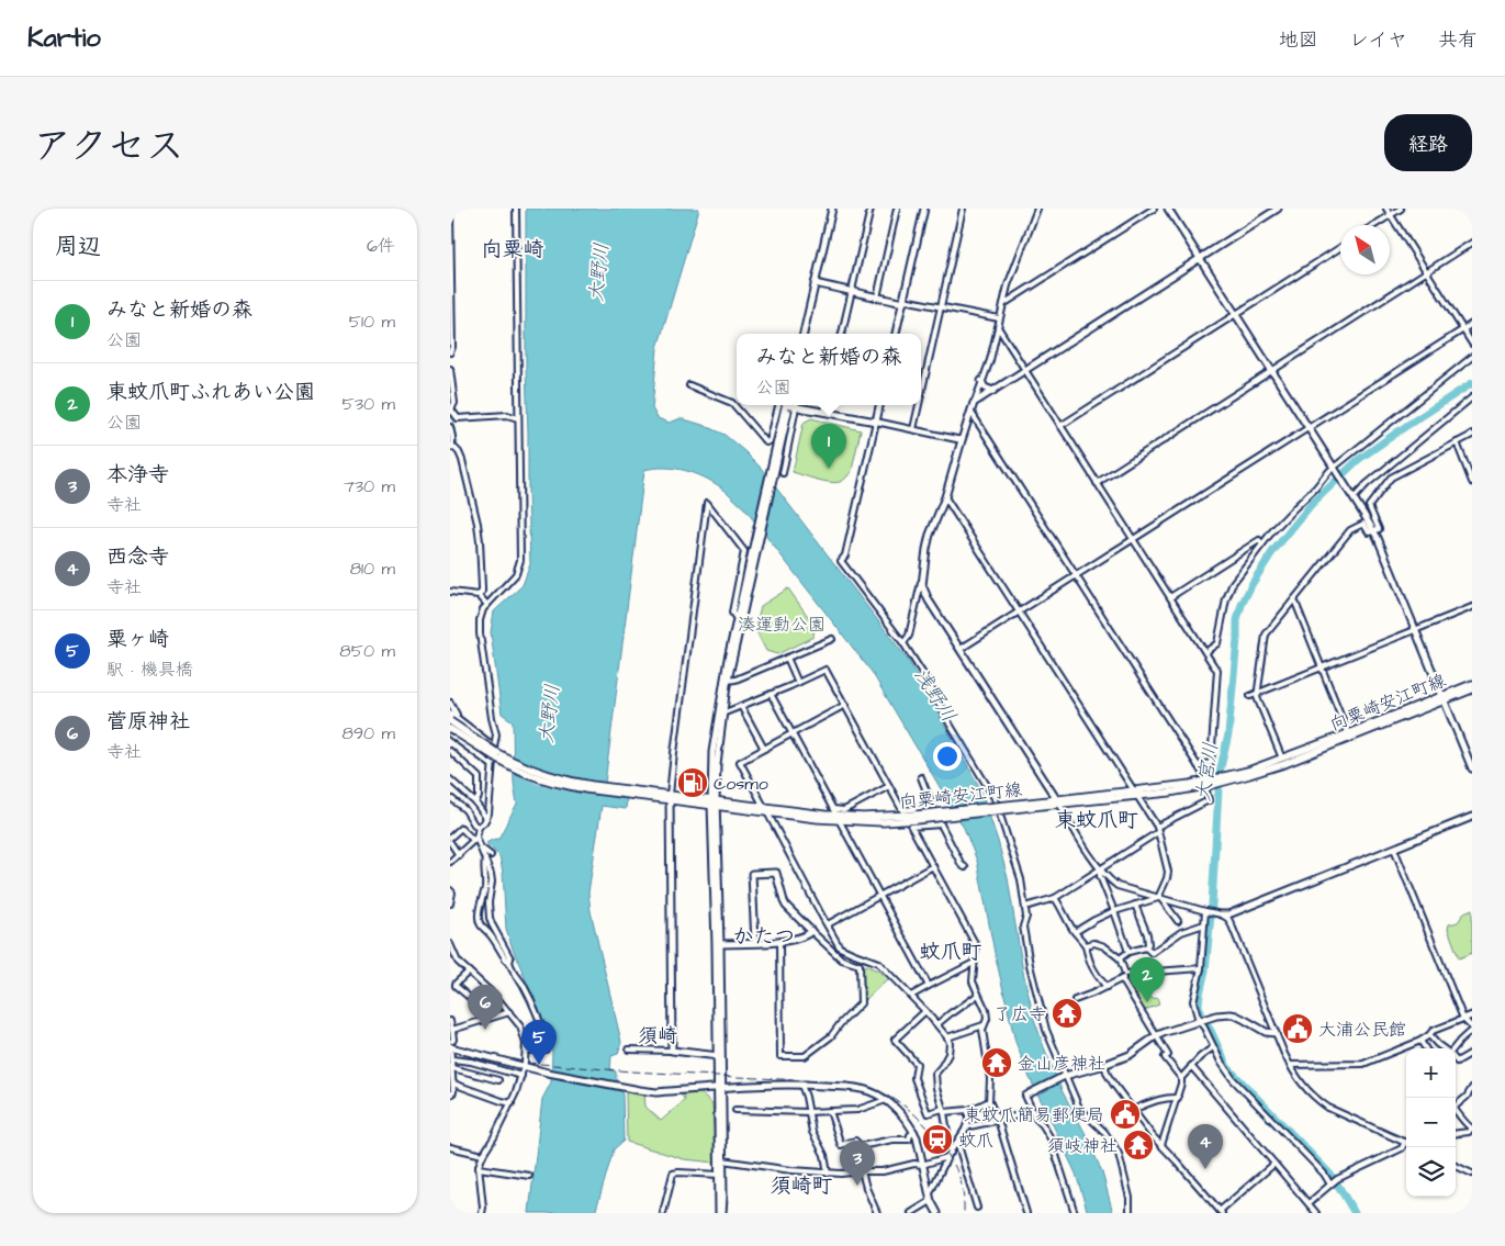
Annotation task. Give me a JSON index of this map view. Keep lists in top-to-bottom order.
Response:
{
  "streets": {
    "main road": ["向粟崎安江町線"]
  },
  "districts": [
    "向粟崎",
    "東蚊爪町",
    "かたつ",
    "蚊爪町",
    "須崎",
    "須崎町"
  ],
  "water": ["大野川", "浅野川", "大宮川"],
  "parks": ["湊運動公園"],
  "places": {
    "fuel station": ["Cosmo"],
    "temple": ["了広寺", "金山彦神社", "須岐神社"],
    "public building": ["大浦公民館", "東蚊爪簡易郵便局"],
    "station": ["蚊爪"]
  },
  "north": "top left",
  "page": {
    "header": "Kartio",
    "nav": ["地図", "レイヤ", "共有"],
    "title": "アクセス",
    "buttons": "経路",
    "heading": ["周辺", "6件"],
    "list": [
      {
        "mark": "1",
        "name": "みなと新婚の森",
        "note": "公園",
        "value": "510 m"
      },
      {
        "mark": "2",
        "name": "東蚊爪町ふれあい公園",
        "note": "公園",
        "value": "530 m"
      },
      {
        "mark": "3",
        "name": "本浄寺",
        "note": "寺社",
        "value": "730 m"
      },
      {
        "mark": "4",
        "name": "西念寺",
        "note": "寺社",
        "value": "810 m"
      },
      {
        "mark": "5",
        "name": "粟ヶ崎",
        "note": "駅 · 機具橋",
        "value": "850 m"
      },
      {
        "mark": "6",
        "name": "菅原神社",
        "note": "寺社",
        "value": "890 m"
      }
    ],
    "popup": ["みなと新婚の森", "公園"],
    "pins": [
      "1",
      "2",
      "6",
      "5",
      "4",
      "3"
    ],
    "map_buttons": ["+", "−"]
  }
}
